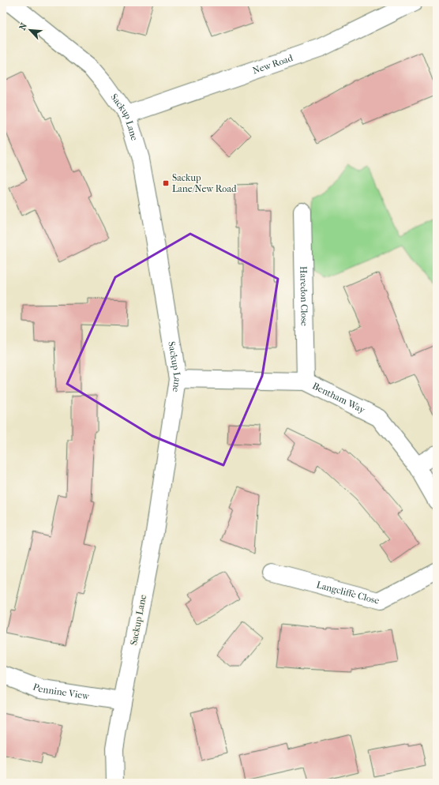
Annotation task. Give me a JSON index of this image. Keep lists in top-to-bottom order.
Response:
{
  "streets": {
    "street": [
      "New Road",
      "Sackup Lane",
      "Haredon Close",
      "Bentham Way",
      "Langcliffe Close",
      "Pennine View"
    ]
  },
  "crossings": [
    ["New Road", "Sackup Lane"],
    ["Sackup Lane", "Bentham Way"],
    ["Sackup Lane", "Pennine View"],
    ["Haredon Close", "Bentham Way"]
  ],
  "places": {
    "transit": ["Sackup Lane/New Road"]
  },
  "north": "top left"
}
